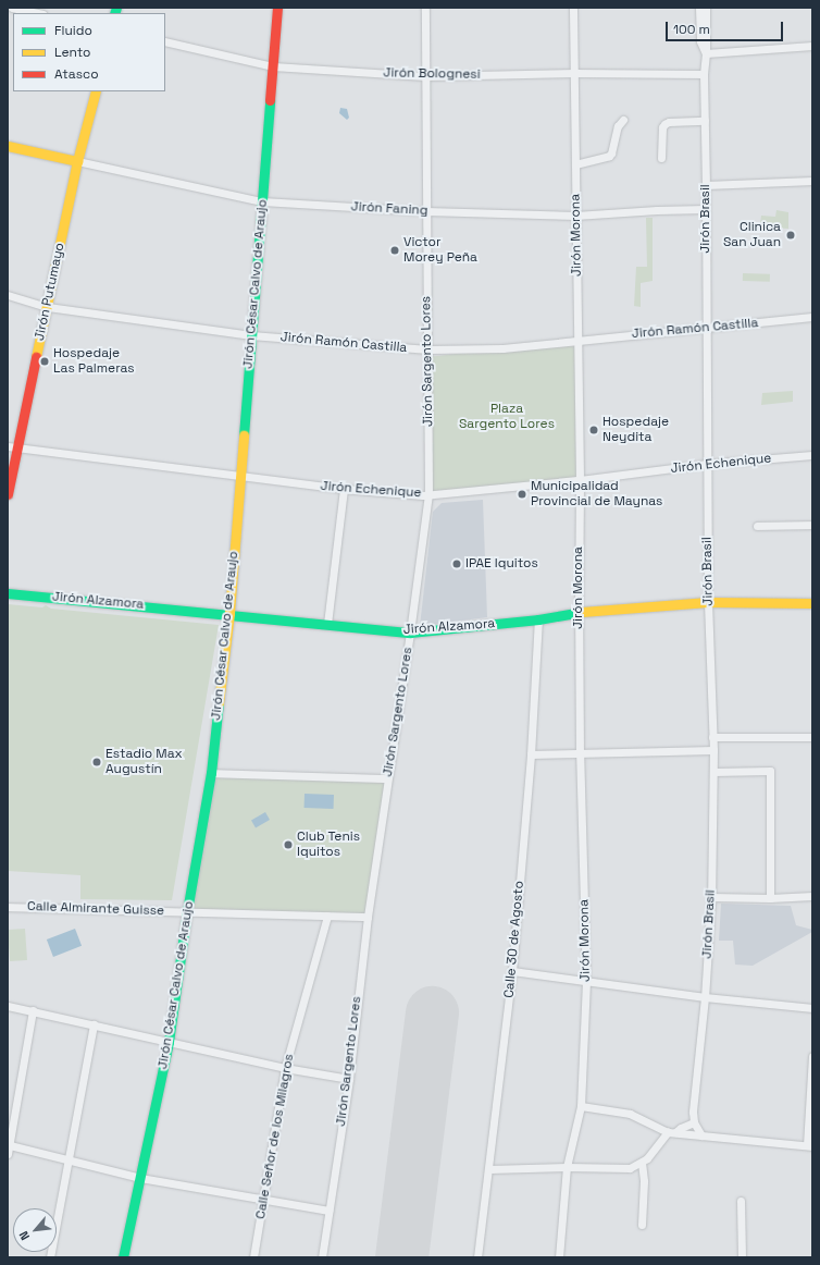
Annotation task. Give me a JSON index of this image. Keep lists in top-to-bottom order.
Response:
{
  "streets": {
    "street": [
      "Jirón Bolognesi",
      "Jirón Faning",
      "Jirón Brasil",
      "Jirón Morona",
      "Jirón César Calvo de Araujo",
      "Jirón Putumayo",
      "Jirón Ramón Castilla",
      "Jirón Sargento Lores",
      "Jirón Echenique",
      "Jirón Alzamora",
      "Calle Almirante Guisse",
      "Calle 30 de Agosto",
      "Calle Señor de los Milagros"
    ]
  },
  "crossings": [
    ["Jirón Bolognesi", "Jirón Brasil"],
    ["Jirón Bolognesi", "Jirón Morona"],
    ["Jirón Bolognesi", "Jirón César Calvo de Araujo"],
    ["Jirón Bolognesi", "Jirón Sargento Lores"],
    ["Jirón Faning", "Jirón Brasil"],
    ["Jirón Faning", "Jirón Morona"],
    ["Jirón Faning", "Jirón César Calvo de Araujo"],
    ["Jirón Faning", "Jirón Putumayo"],
    ["Jirón Faning", "Jirón Sargento Lores"],
    ["Jirón Brasil", "Jirón Ramón Castilla"],
    ["Jirón Brasil", "Jirón Echenique"],
    ["Jirón Brasil", "Jirón Alzamora"],
    ["Jirón Morona", "Jirón Ramón Castilla"],
    ["Jirón Morona", "Jirón Echenique"],
    ["Jirón Morona", "Jirón Alzamora"],
    ["Jirón César Calvo de Araujo", "Jirón Ramón Castilla"],
    ["Jirón César Calvo de Araujo", "Jirón Echenique"],
    ["Jirón César Calvo de Araujo", "Jirón Alzamora"],
    ["Jirón César Calvo de Araujo", "Calle Almirante Guisse"],
    ["Jirón Putumayo", "Jirón Ramón Castilla"],
    ["Jirón Putumayo", "Jirón Echenique"],
    ["Jirón Ramón Castilla", "Jirón Sargento Lores"],
    ["Jirón Sargento Lores", "Jirón Echenique"],
    ["Jirón Sargento Lores", "Jirón Alzamora"],
    ["Jirón Sargento Lores", "Calle Almirante Guisse"],
    ["Jirón Alzamora", "Calle 30 de Agosto"],
    ["Calle Almirante Guisse", "Calle Señor de los Milagros"]
  ],
  "parks": ["Plaza Sargento Lores"],
  "places": [
    "Clinica San Juan",
    "Victor Morey Peña",
    "Hospedaje Las Palmeras",
    "Hospedaje Neydita",
    "Municipalidad Provincial de Maynas",
    "IPAE Iquitos",
    "Estadio Max Augustín",
    "Club Tenis Iquitos"
  ],
  "legend": ["Fluido", "Lento", "Atasco"],
  "scale_bar": "100 m",
  "north": "bottom left"
}
